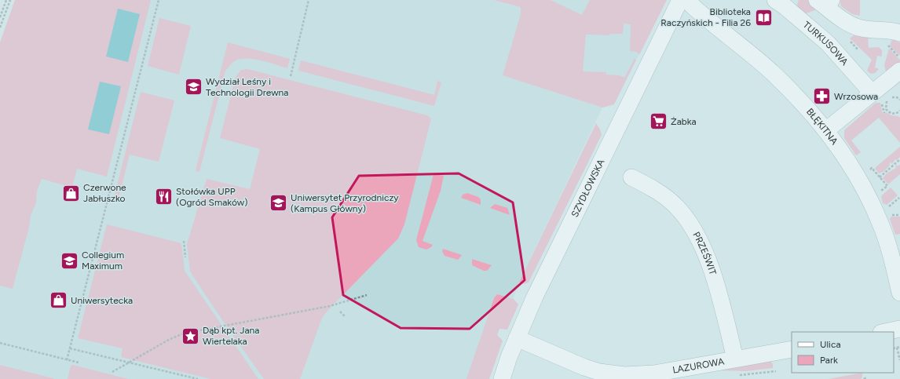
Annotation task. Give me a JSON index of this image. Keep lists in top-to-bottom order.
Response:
{
  "streets": {
    "street": [
      "TURKUSOWA",
      "BŁĘKITNA",
      "SZYDŁOWSKA",
      "PRZEŚWIT",
      "LAZUROWA"
    ]
  },
  "crossings": [
    ["SZYDŁOWSKA", "LAZUROWA"],
    ["PRZEŚWIT", "LAZUROWA"]
  ],
  "places": {
    "library": ["Biblioteka Raczyńskich - Filia 26"],
    "school or university": ["Wydział Leśny i Technologii Drewna", "Uniwersytet Przyrodniczy (Kampus Główny)", "Collegium Maximum"],
    "pharmacy": ["Wrzosowa"],
    "supermarket": ["Żabka"],
    "shop": ["Czerwone Jabłuszko", "Uniwersytecka"],
    "restaurant": ["Stołówka UPP (Ogród Smaków)"],
    "place": ["Dąb kpt. Jana Wiertelaka"]
  },
  "legend": ["Ulica", "Park"]
}
